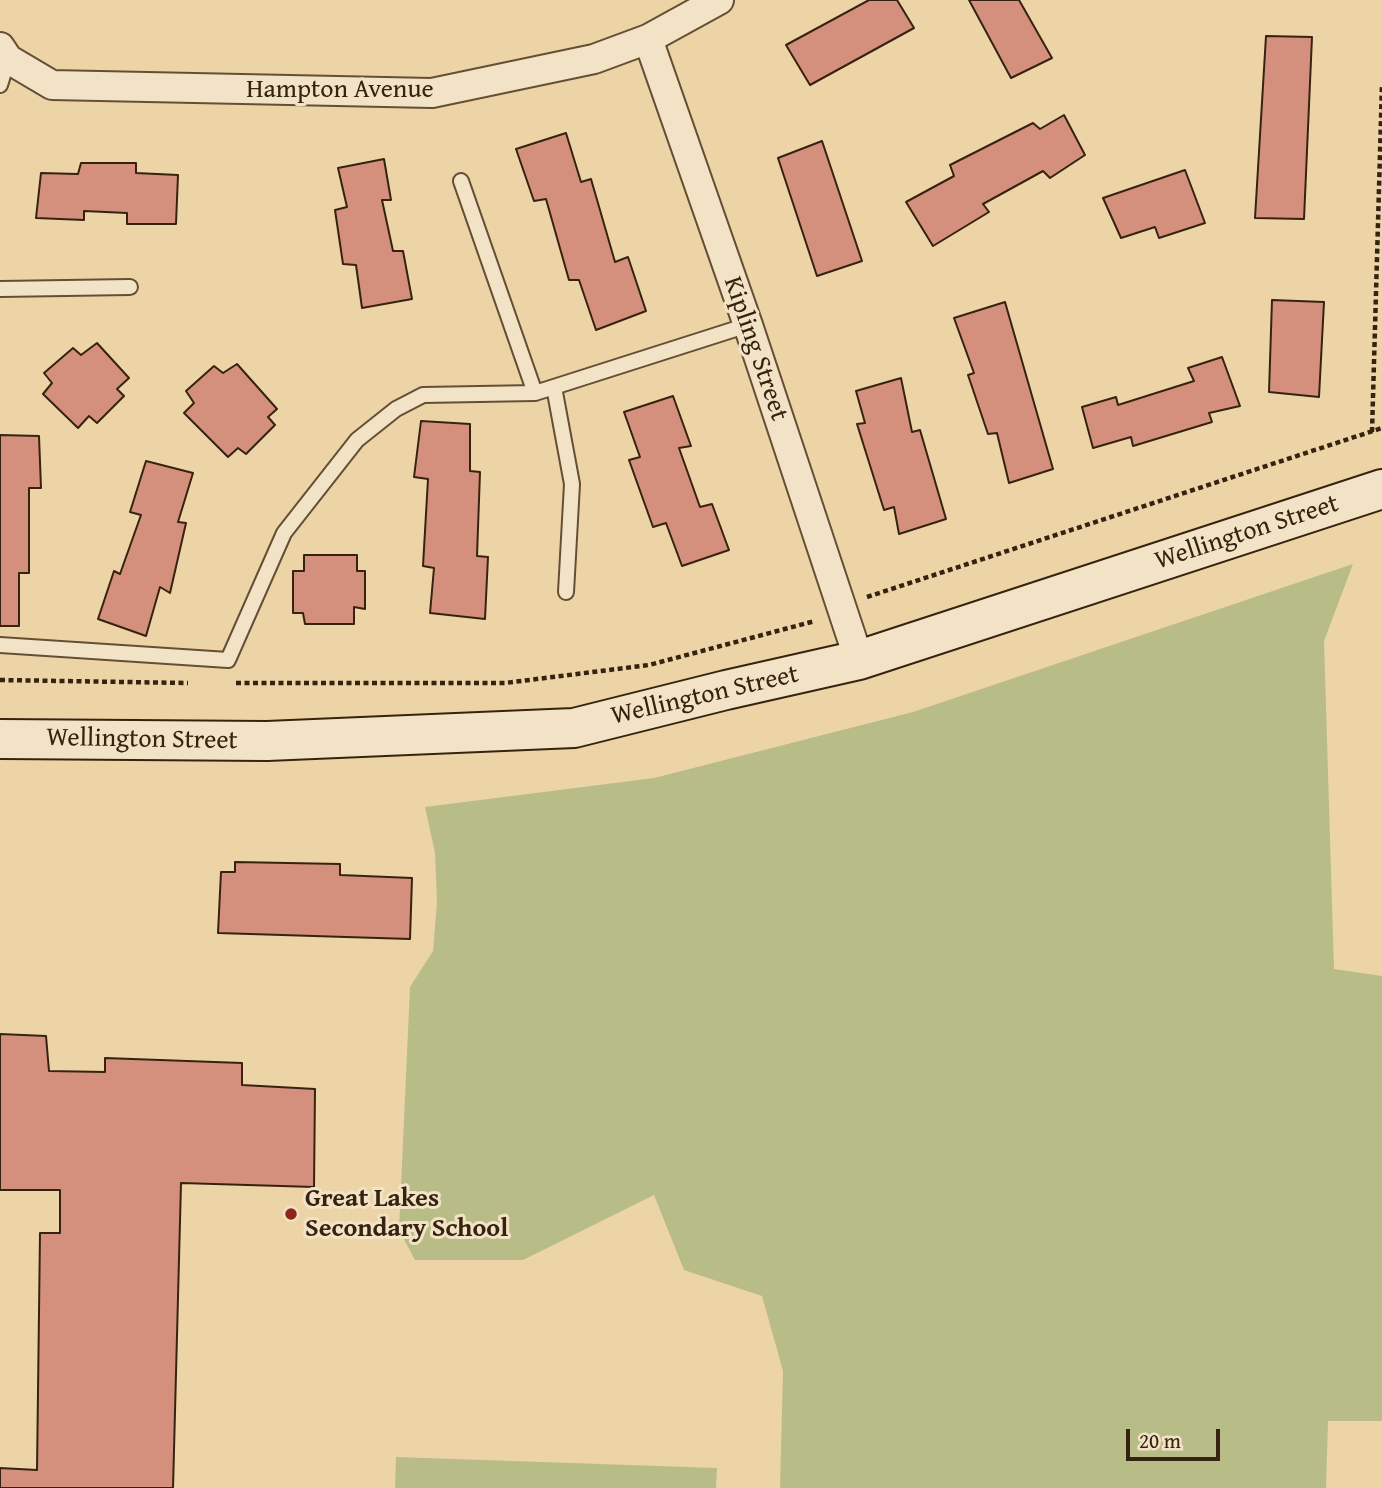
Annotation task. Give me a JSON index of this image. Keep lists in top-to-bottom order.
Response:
{
  "streets": {
    "main road": ["Wellington Street"],
    "street": ["Hampton Avenue", "Kipling Street"]
  },
  "crossings": [
    ["Hampton Avenue", "Kipling Street"],
    ["Kipling Street", "Wellington Street"]
  ],
  "places": ["Great Lakes Secondary School"],
  "scale_bar": "20 m"
}
